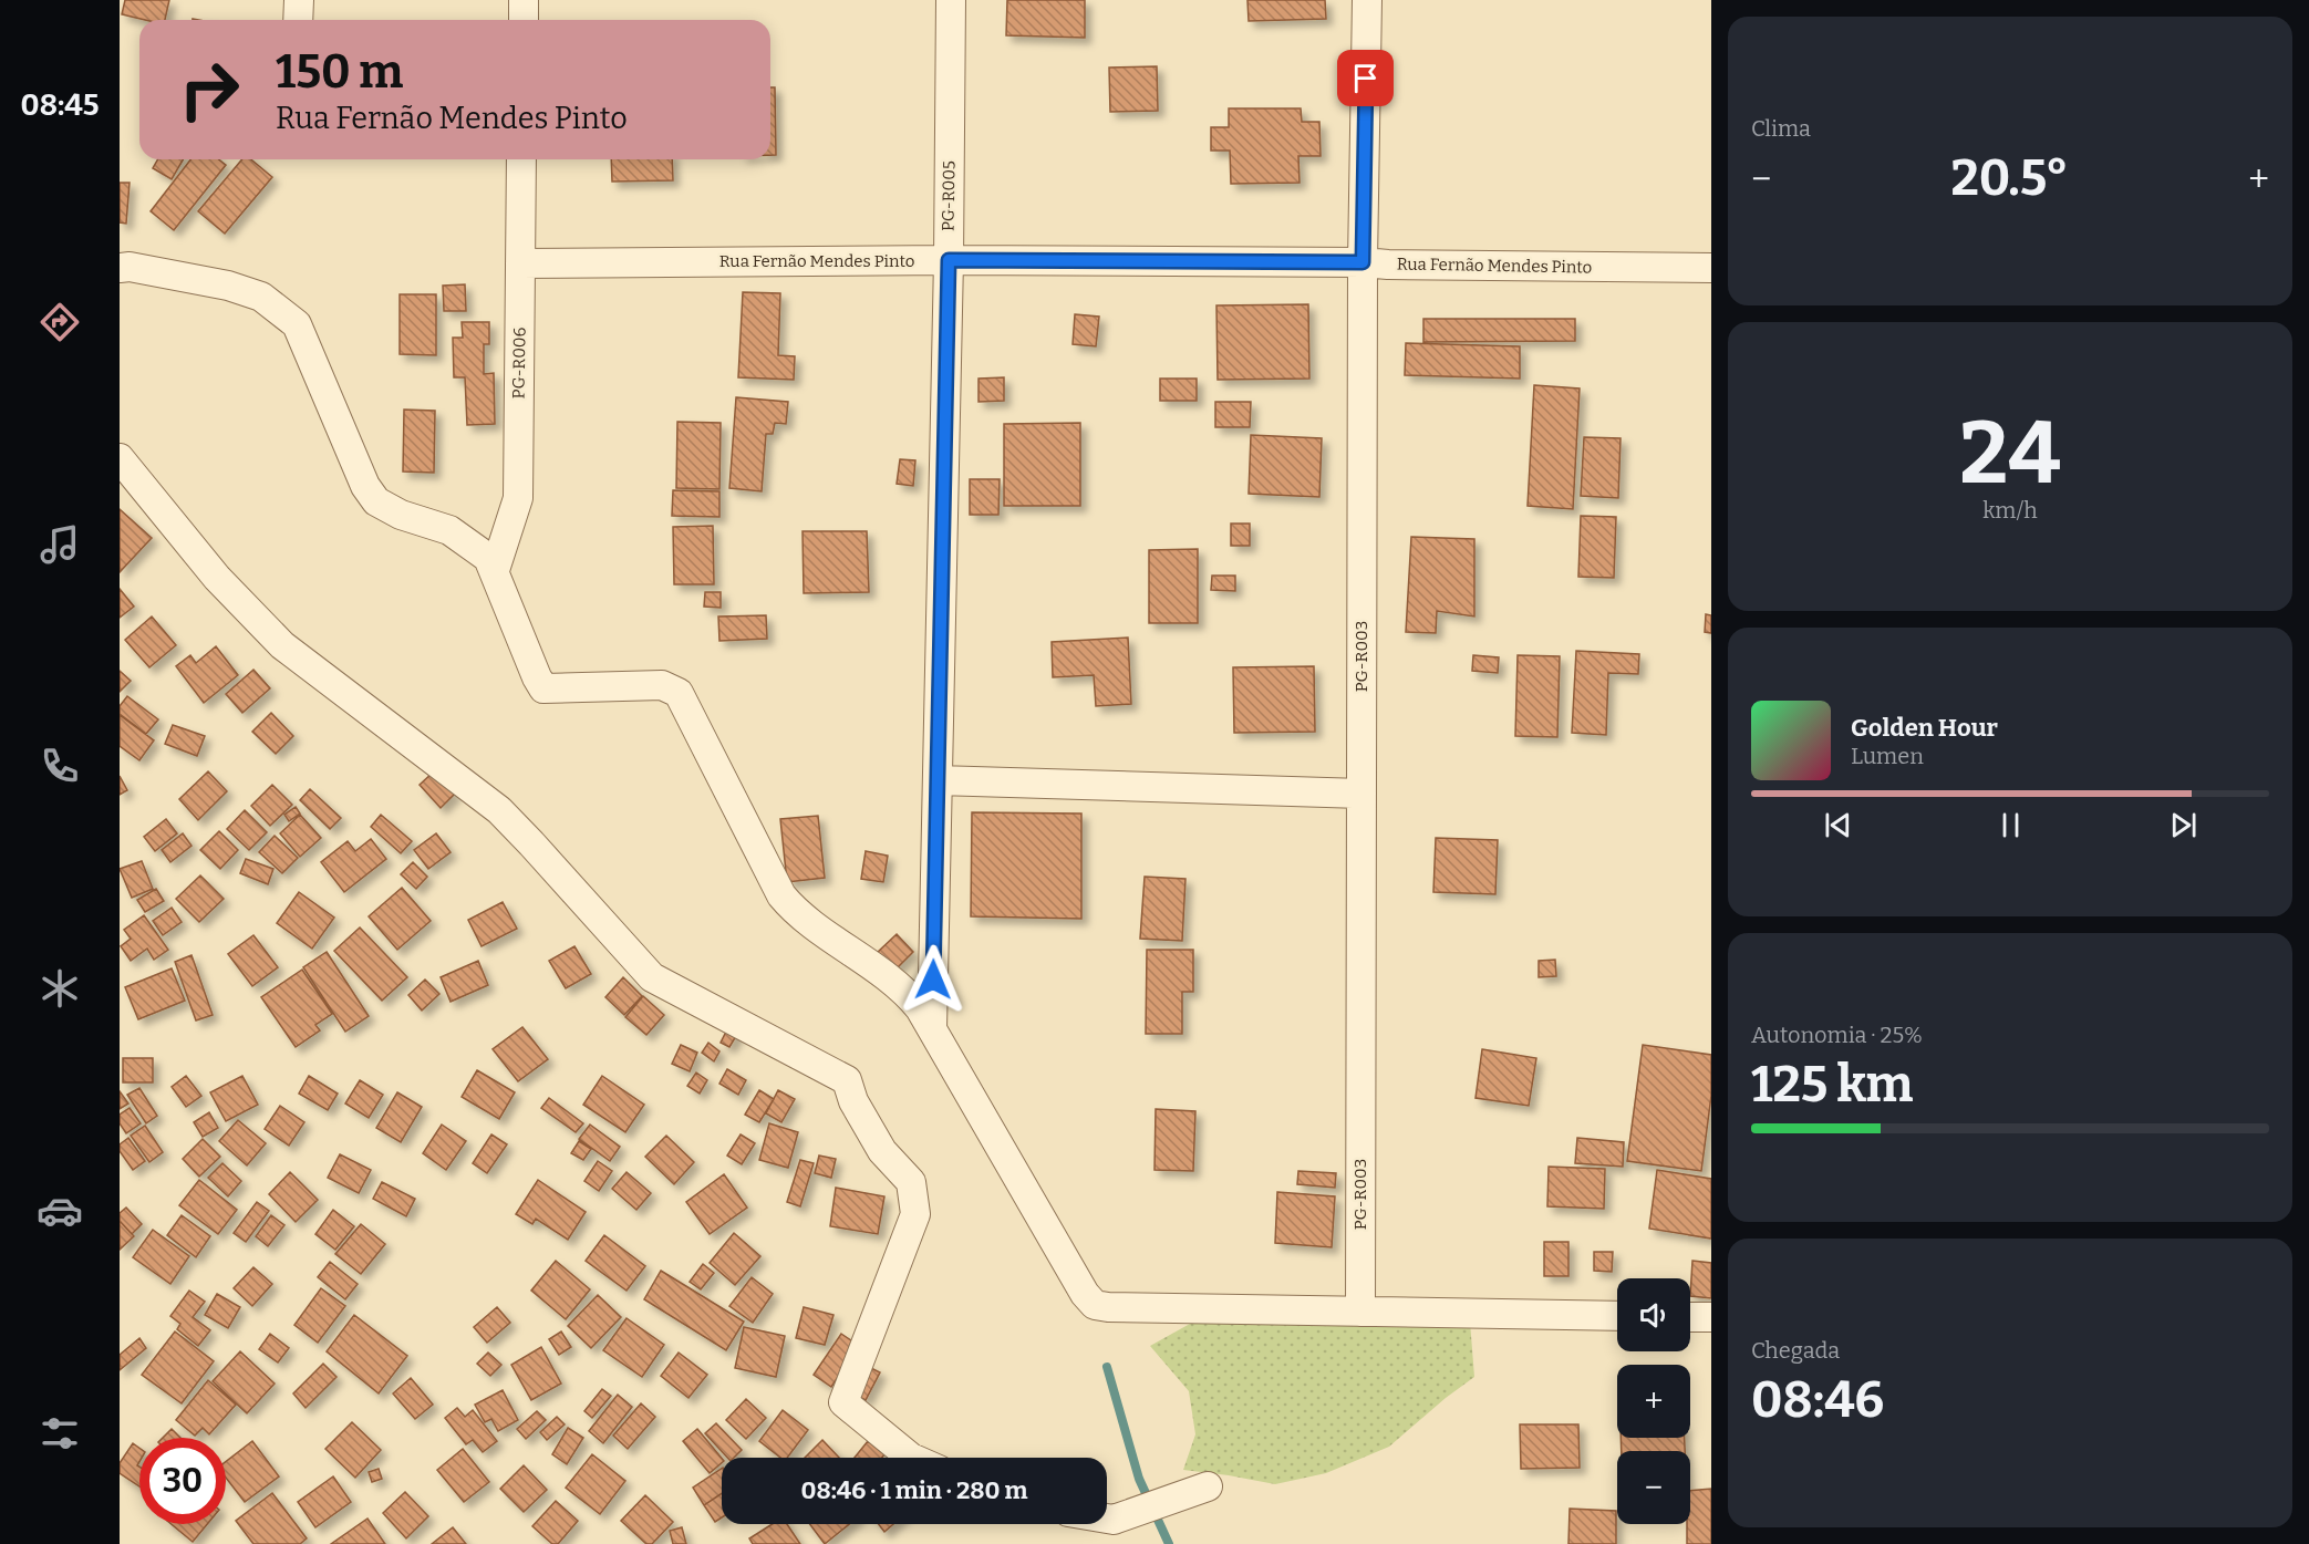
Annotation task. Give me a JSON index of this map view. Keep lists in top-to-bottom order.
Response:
{
  "streets": {
    "street": [
      "PG-R005",
      "Rua Fernão Mendes Pinto",
      "PG-R006",
      "PG-R003"
    ]
  },
  "crossings": [
    ["PG-R005", "Rua Fernão Mendes Pinto"],
    ["Rua Fernão Mendes Pinto", "PG-R006"],
    ["Rua Fernão Mendes Pinto", "PG-R003"]
  ],
  "page": {
    "tabs": "08:45",
    "tile": [
      "Clima",
      ["24", "km/h"],
      ["Autonomia · 25%", "125 km"],
      ["Chegada", "08:46"]
    ],
    "turn": ["150 m", "Rua Fernão Mendes Pinto"],
    "heat": ["−", "20.5°", "+"],
    "song": ["Golden Hour", "Lumen"],
    "map_buttons": ["+", "−"],
    "limit": "30",
    "trip": "08:46 · 1 min · 280 m"
  }
}
